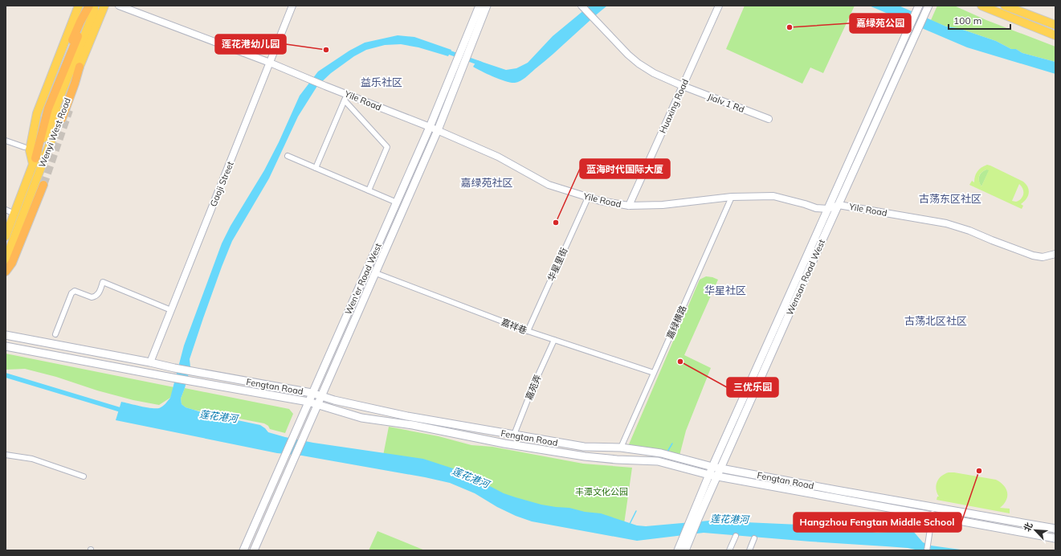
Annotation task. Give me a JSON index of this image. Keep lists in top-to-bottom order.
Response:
{
  "streets": {
    "main road": [
      "Wenyi West Road",
      "Wensan Road West",
      "Wen'er Road West",
      "Fengtan Road"
    ],
    "street": [
      "Yile Road",
      "Jialv 1 Rd",
      "Huaxing Road",
      "Gaoji Street",
      "华星里街",
      "嘉绿横路",
      "嘉祥巷",
      "嘉苑弄"
    ]
  },
  "crossings": [
    ["Yile Road", "Huaxing Road"],
    ["Yile Road", "Gaoji Street"],
    ["Yile Road", "华星里街"],
    ["Yile Road", "Wensan Road West"],
    ["Yile Road", "Wen'er Road West"],
    ["Yile Road", "嘉绿横路"],
    ["Jialv 1 Rd", "Huaxing Road"],
    ["Gaoji Street", "Fengtan Road"],
    ["华星里街", "嘉祥巷"],
    ["Wensan Road West", "Fengtan Road"],
    ["Wen'er Road West", "嘉祥巷"],
    ["Wen'er Road West", "Fengtan Road"],
    ["嘉绿横路", "嘉祥巷"],
    ["嘉绿横路", "Fengtan Road"],
    ["嘉祥巷", "嘉苑弄"],
    ["Fengtan Road", "嘉苑弄"]
  ],
  "districts": [
    "益乐社区",
    "嘉绿苑社区",
    "古荡东区社区",
    "华星社区",
    "古荡北区社区"
  ],
  "water": ["莲花港河"],
  "parks": ["丰潭文化公园"],
  "places": [
    "嘉绿苑公园",
    "莲花港幼儿园",
    "蓝海时代国际大厦",
    "三优乐园",
    "Hangzhou Fengtan Middle School"
  ],
  "scale_bar": "100 m",
  "north": "top left"
}
